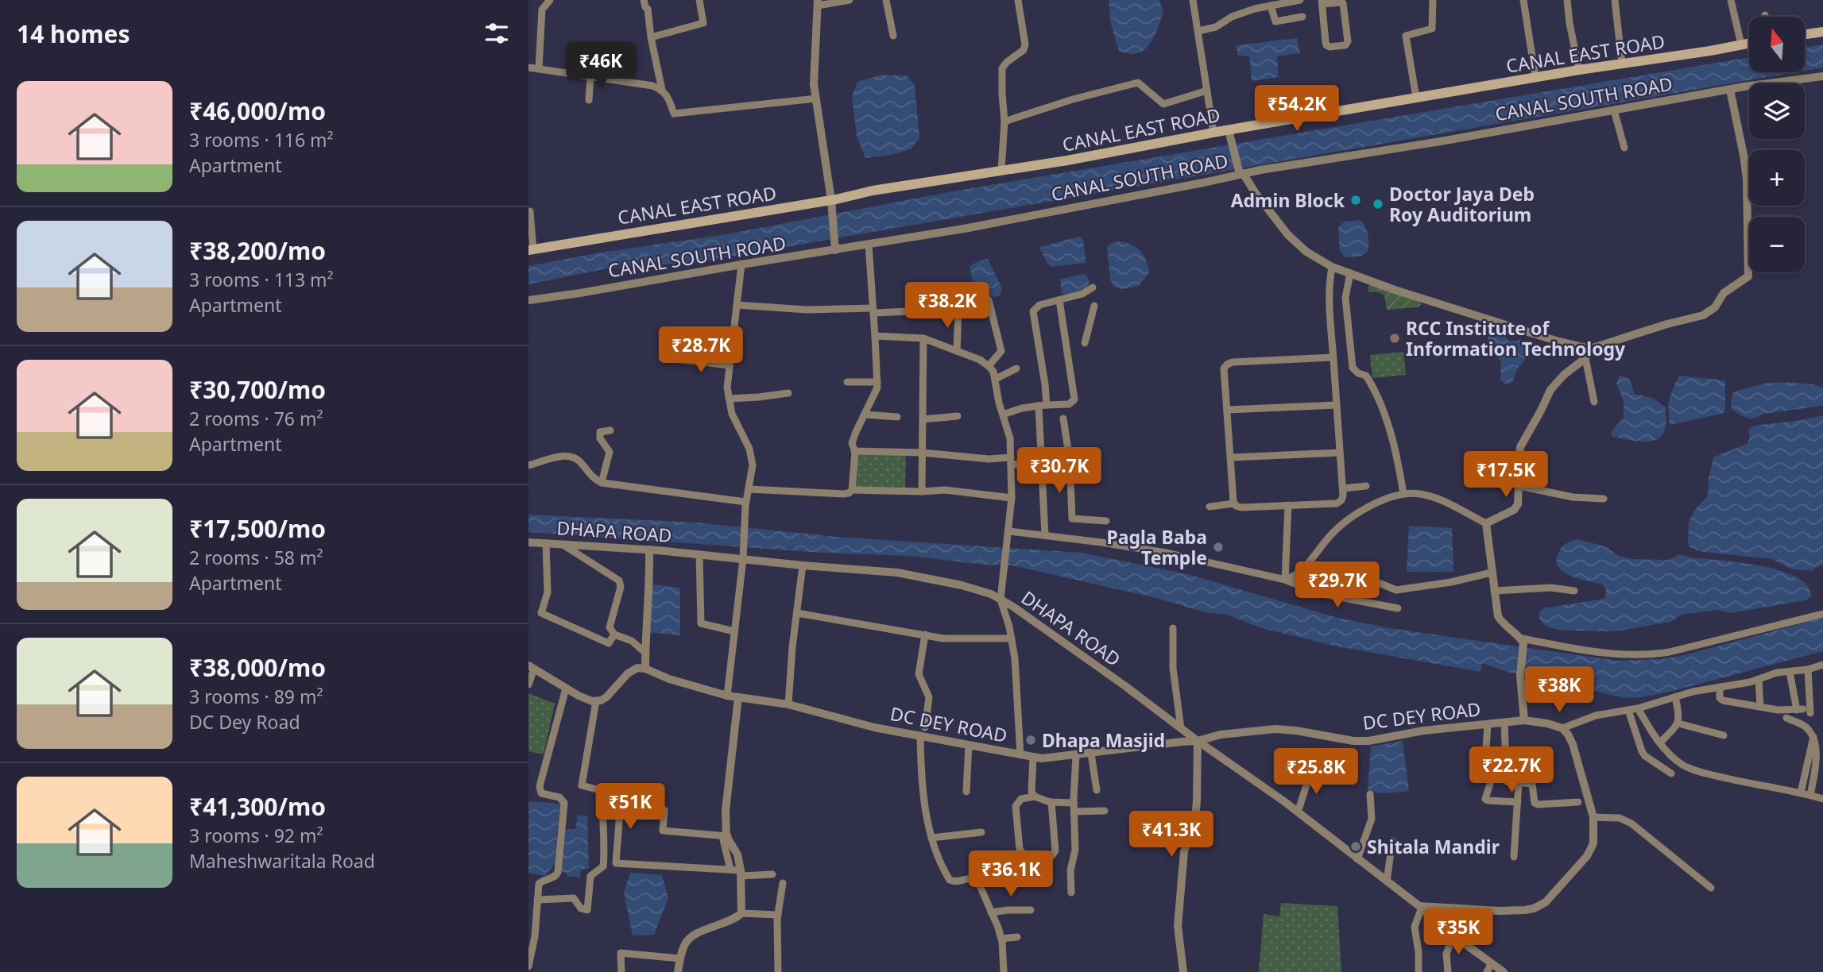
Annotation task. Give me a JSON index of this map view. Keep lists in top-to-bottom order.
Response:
{
  "streets": {
    "main road": ["CANAL EAST ROAD"],
    "street": ["CANAL SOUTH ROAD", "DHAPA ROAD", "DC DEY ROAD"]
  },
  "crossings": [
    ["DHAPA ROAD", "DC DEY ROAD"]
  ],
  "places": [
    "Admin Block",
    "Doctor Jaya Deb Roy Auditorium",
    "RCC Institute of Information Technology",
    "Pagla Baba Temple",
    "Dhapa Masjid",
    "Shitala Mandir"
  ],
  "north": "top",
  "page": {
    "heading": "14 homes",
    "map_buttons": ["+", "−"],
    "price": [
      "₹46K",
      "₹54.2K",
      "₹38.2K",
      "₹28.7K",
      "₹30.7K",
      "₹17.5K",
      "₹29.7K",
      "₹38K",
      "₹22.7K",
      "₹25.8K",
      "₹51K",
      "₹41.3K",
      "₹36.1K",
      "₹35K"
    ],
    "list": [
      {
        "name": "₹46,000/mo",
        "note": "3 rooms · 116 m² · Apartment"
      },
      {
        "name": "₹38,200/mo",
        "note": "3 rooms · 113 m² · Apartment"
      },
      {
        "name": "₹30,700/mo",
        "note": "2 rooms · 76 m² · Apartment"
      },
      {
        "name": "₹17,500/mo",
        "note": "2 rooms · 58 m² · Apartment"
      },
      {
        "name": "₹38,000/mo",
        "note": "3 rooms · 89 m² · DC Dey Road"
      },
      {
        "name": "₹41,300/mo",
        "note": "3 rooms · 92 m² · Maheshwaritala Road"
      }
    ]
  }
}
